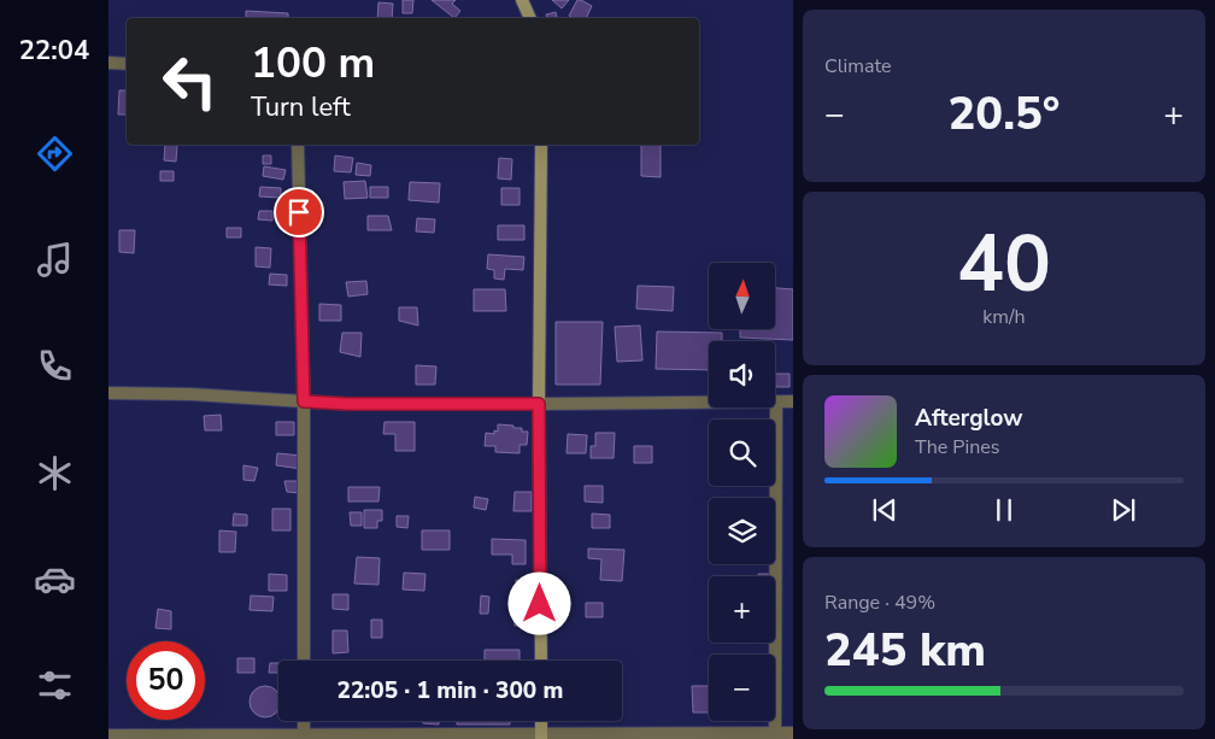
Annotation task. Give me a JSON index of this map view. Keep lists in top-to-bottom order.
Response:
{
  "north": "top",
  "page": {
    "tabs": "22:04",
    "tile": [
      "Climate",
      ["40", "km/h"],
      ["Range · 49%", "245 km"]
    ],
    "turn": ["100 m", "Turn left"],
    "heat": ["−", "20.5°", "+"],
    "map_buttons": ["+", "−"],
    "song": ["Afterglow", "The Pines"],
    "limit": "50",
    "trip": "22:05 · 1 min · 300 m"
  }
}
